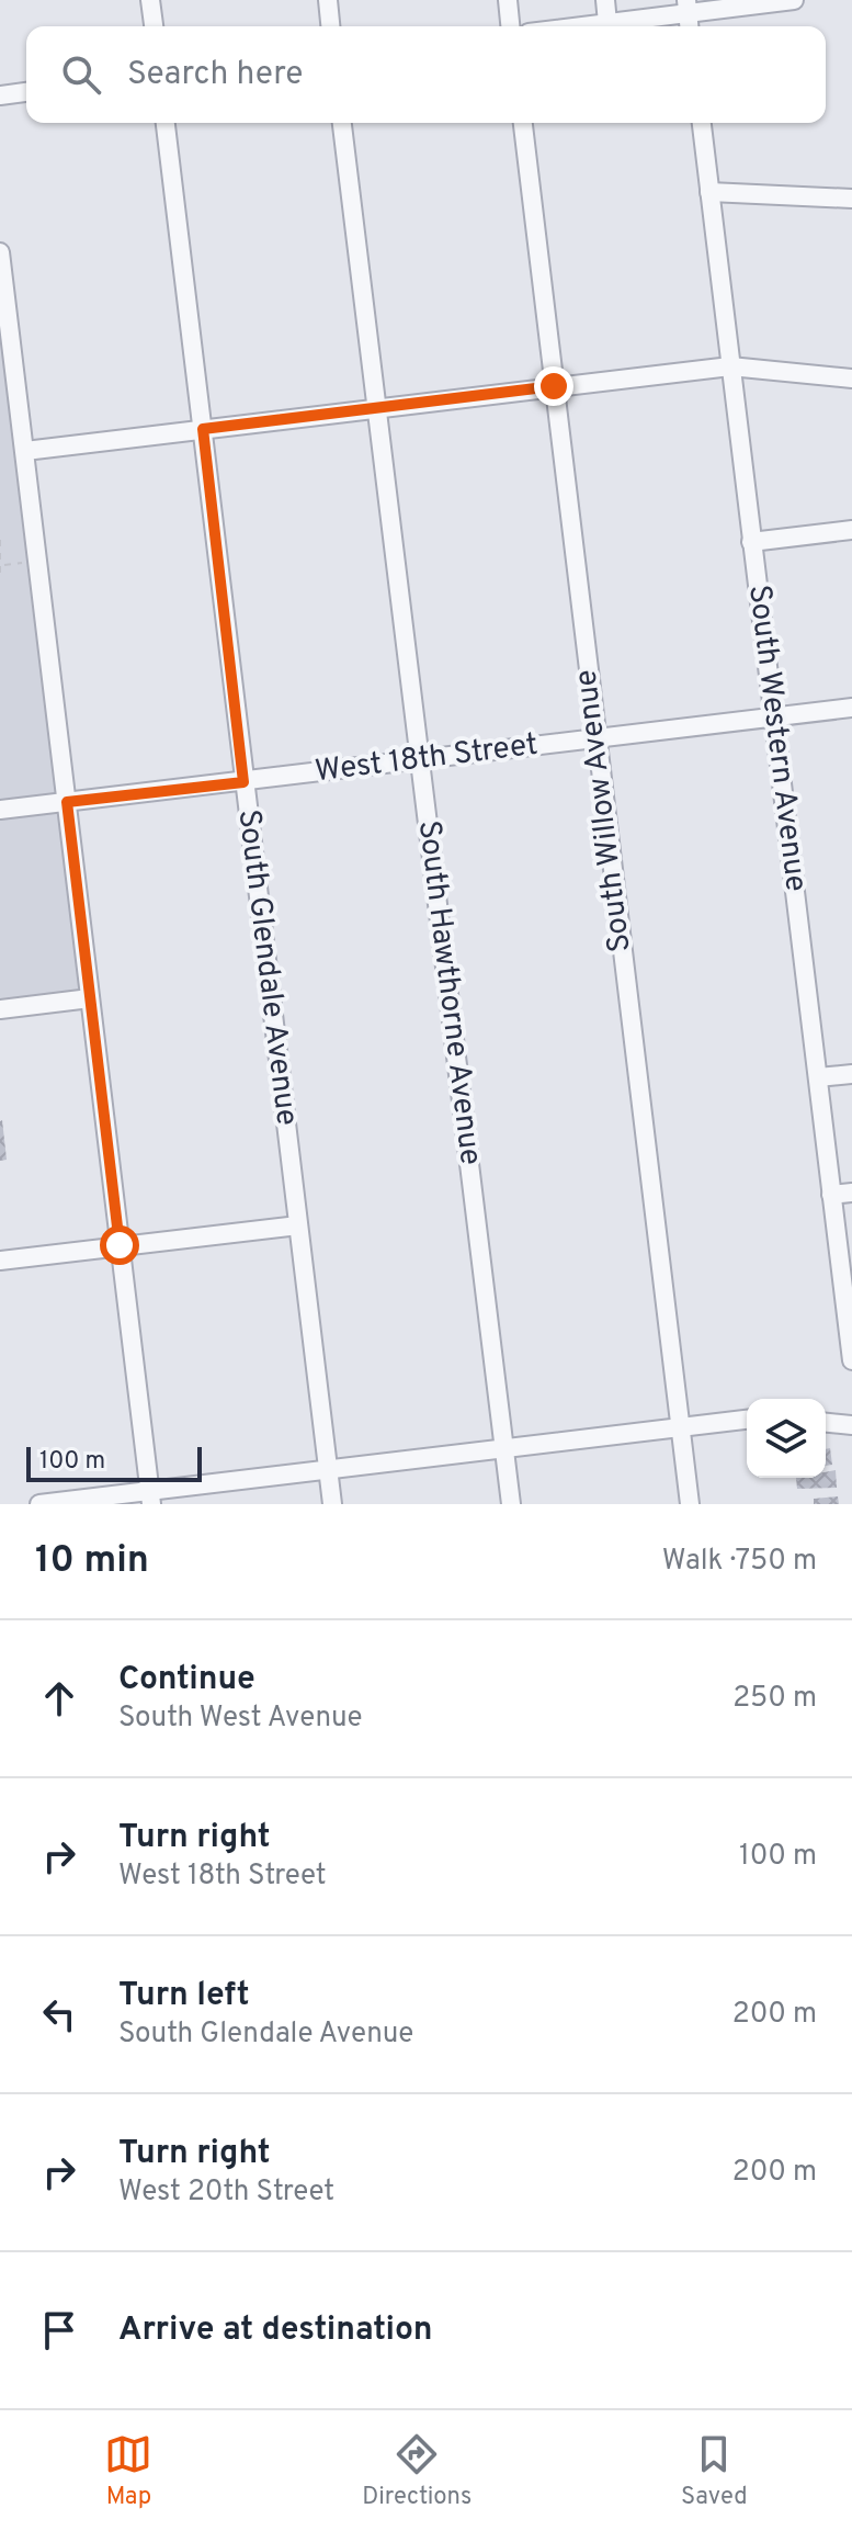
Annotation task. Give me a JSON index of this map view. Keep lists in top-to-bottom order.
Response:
{
  "streets": {
    "street": [
      "South Western Avenue",
      "West 18th Street",
      "South Willow Avenue",
      "South Glendale Avenue",
      "South Hawthorne Avenue"
    ]
  },
  "crossings": [
    ["South Western Avenue", "West 18th Street"],
    ["West 18th Street", "South Willow Avenue"],
    ["West 18th Street", "South Glendale Avenue"],
    ["West 18th Street", "South Hawthorne Avenue"]
  ],
  "scale_bar": "100 m",
  "page": {
    "search": "Search here",
    "scale": "100 m",
    "heading": ["10 min", "Walk · 750 m"],
    "list": [
      ["Continue", "South West Avenue", "250 m"],
      ["Turn right", "West 18th Street", "100 m"],
      ["Turn left", "South Glendale Avenue", "200 m"],
      ["Turn right", "West 20th Street", "200 m"],
      "Arrive at destination"
    ],
    "nav": ["Map", "Directions", "Saved"]
  }
}
